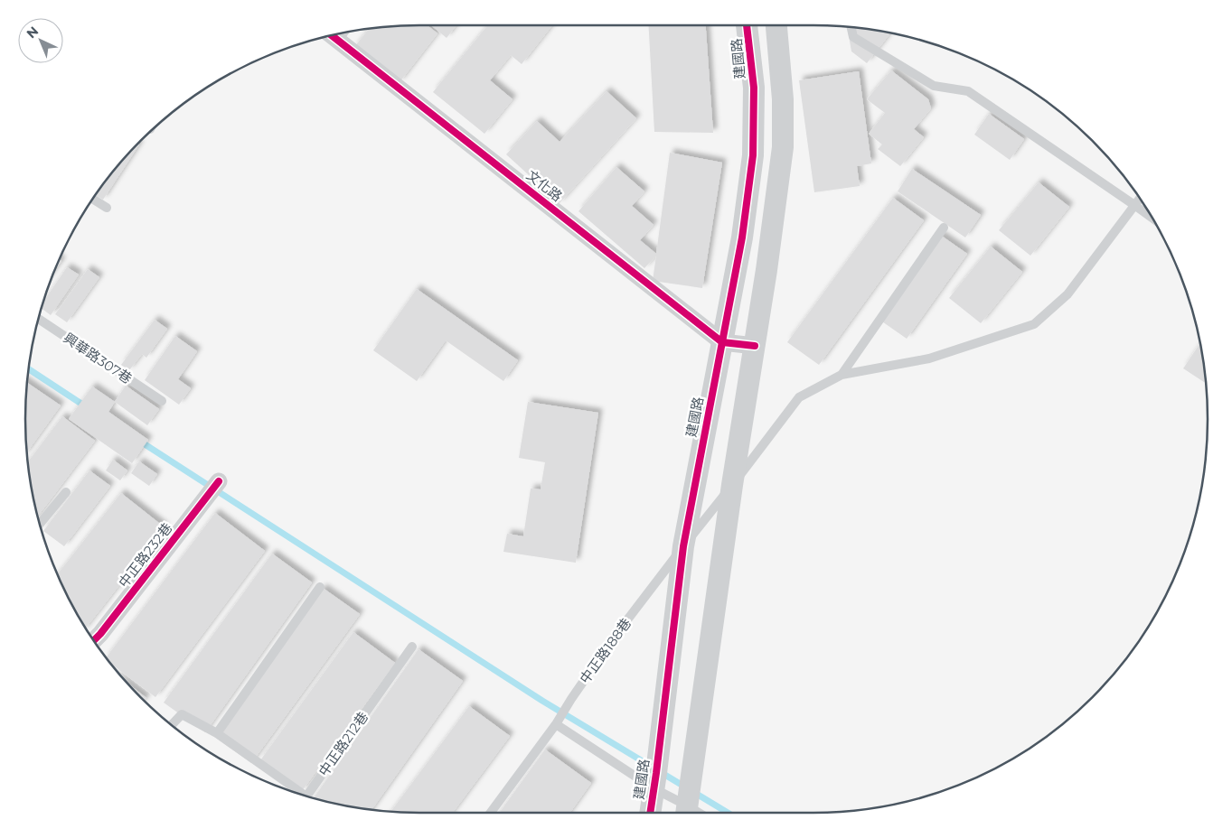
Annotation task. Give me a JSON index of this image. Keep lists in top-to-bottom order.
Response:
{
  "streets": {
    "street": ["建國路", "文化路", "中正路232巷"],
    "lane": ["興華路307巷", "中正路188巷", "中正路212巷"]
  },
  "crossings": [
    ["建國路", "文化路"],
    ["建國路", "中正路188巷"]
  ],
  "north": "top left"
}
